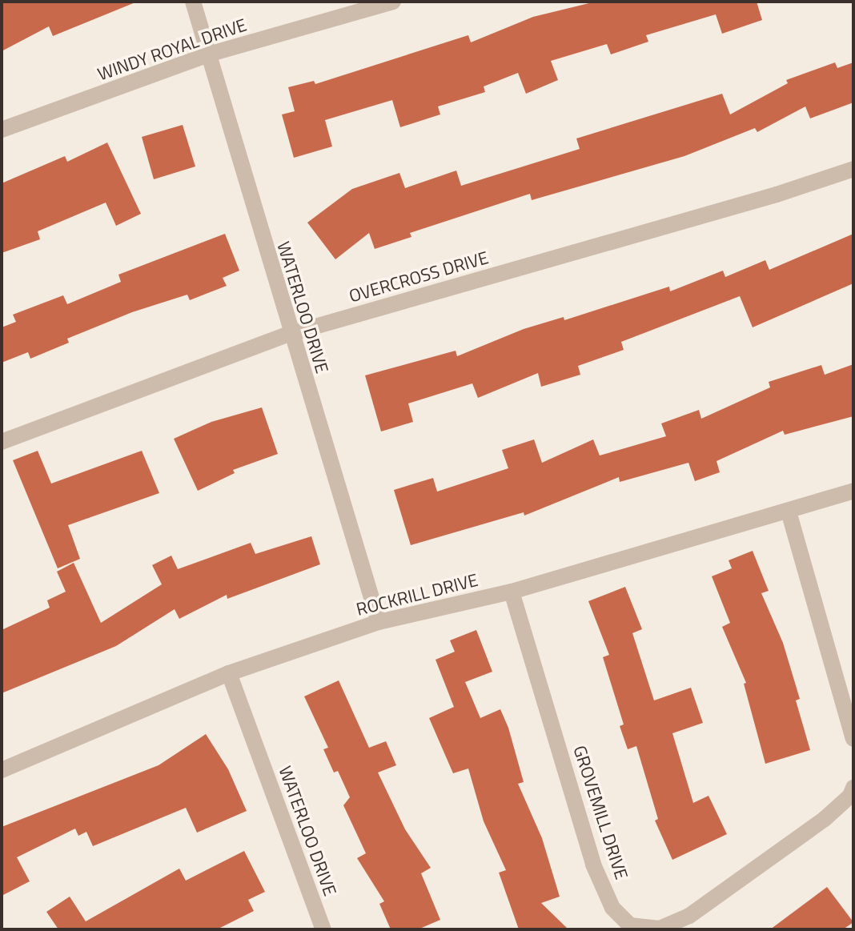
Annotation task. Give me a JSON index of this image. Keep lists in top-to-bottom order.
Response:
{
  "streets": {
    "street": [
      "WINDY ROYAL DRIVE",
      "OVERCROSS DRIVE",
      "WATERLOO DRIVE",
      "ROCKRILL DRIVE",
      "GROVEMILL DRIVE"
    ]
  },
  "crossings": [
    ["WINDY ROYAL DRIVE", "WATERLOO DRIVE"],
    ["OVERCROSS DRIVE", "WATERLOO DRIVE"],
    ["WATERLOO DRIVE", "ROCKRILL DRIVE"],
    ["ROCKRILL DRIVE", "GROVEMILL DRIVE"]
  ]
}
